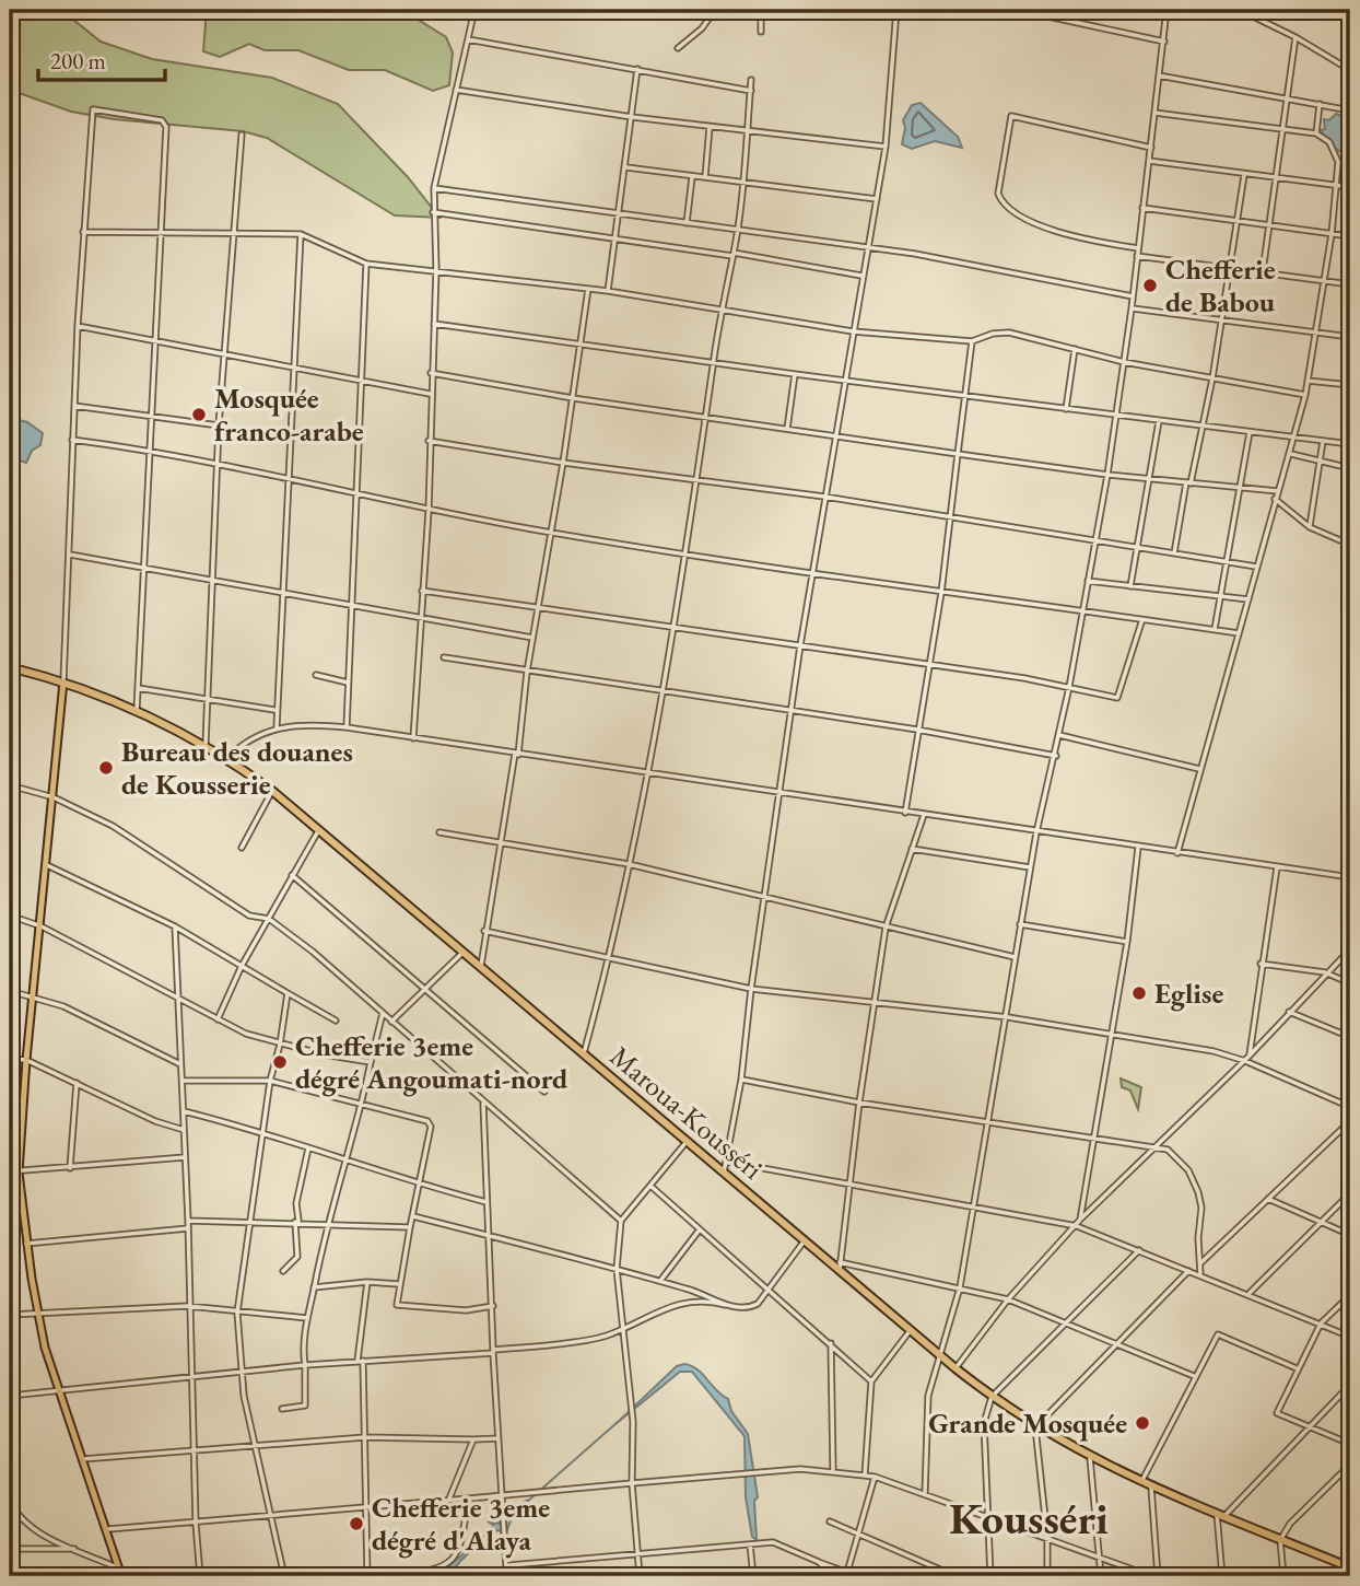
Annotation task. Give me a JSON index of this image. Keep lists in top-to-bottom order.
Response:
{
  "streets": {
    "highway": ["Maroua-Kousséri"]
  },
  "districts": ["Kousséri"],
  "places": [
    "Chefferie de Babou",
    "Mosquée franco-arabe",
    "Bureau des douanes de Kousserie",
    "Eglise",
    "Chefferie 3eme dégré Angoumati-nord",
    "Grande Mosquée",
    "Chefferie 3eme dégré d'Alaya"
  ],
  "scale_bar": "200 m"
}
